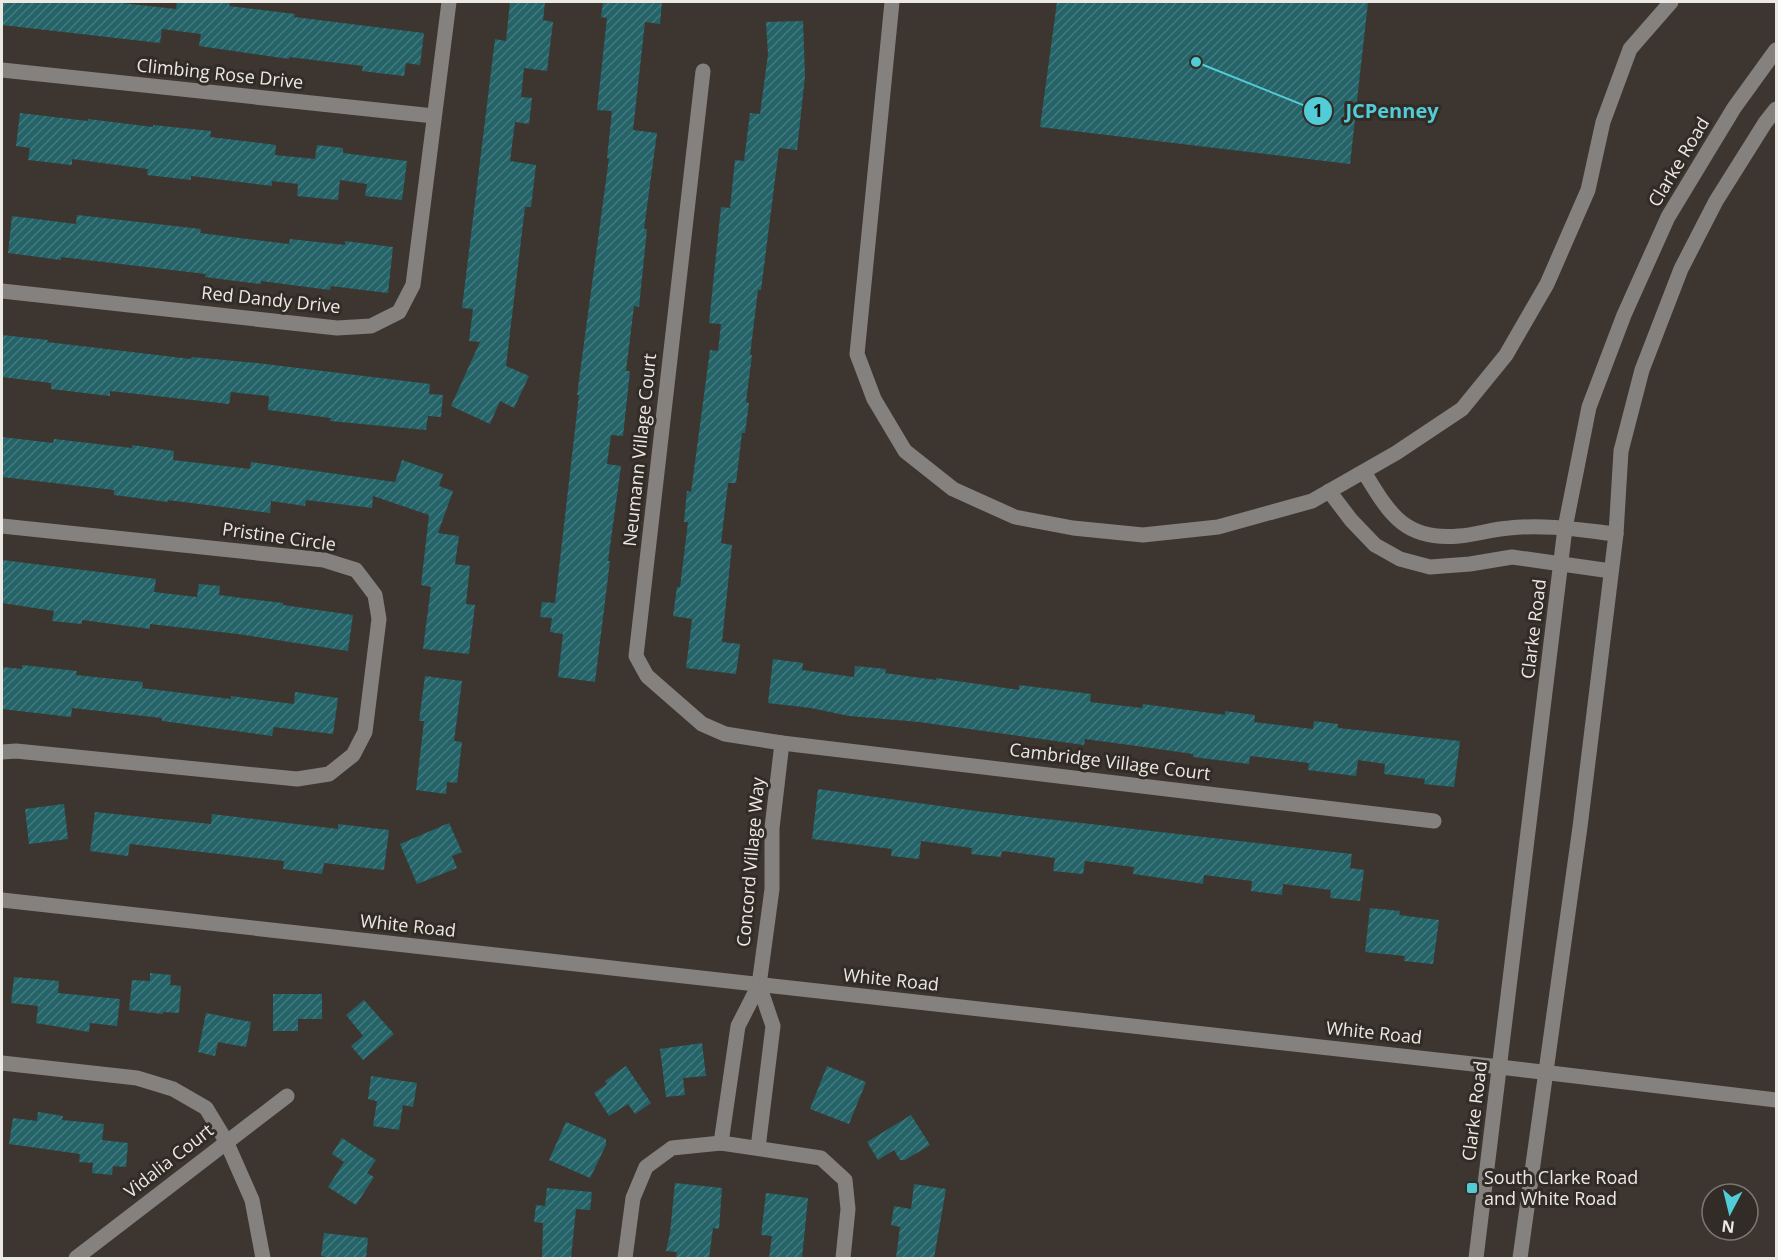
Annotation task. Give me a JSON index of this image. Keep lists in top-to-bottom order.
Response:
{
  "streets": {
    "street": [
      "Climbing Rose Drive",
      "Clarke Road",
      "Red Dandy Drive",
      "Neumann Village Court",
      "Pristine Circle",
      "Cambridge Village Court",
      "Concord Village Way",
      "White Road",
      "Vidalia Court"
    ]
  },
  "crossings": [
    ["Climbing Rose Drive", "Red Dandy Drive"],
    ["Clarke Road", "White Road"],
    ["Neumann Village Court", "Cambridge Village Court"],
    ["Neumann Village Court", "Concord Village Way"],
    ["Cambridge Village Court", "Concord Village Way"],
    ["Concord Village Way", "White Road"]
  ],
  "places": {
    "other": ["JCPenney"],
    "transit": ["South Clarke Road and White Road"]
  },
  "north": "bottom"
}
